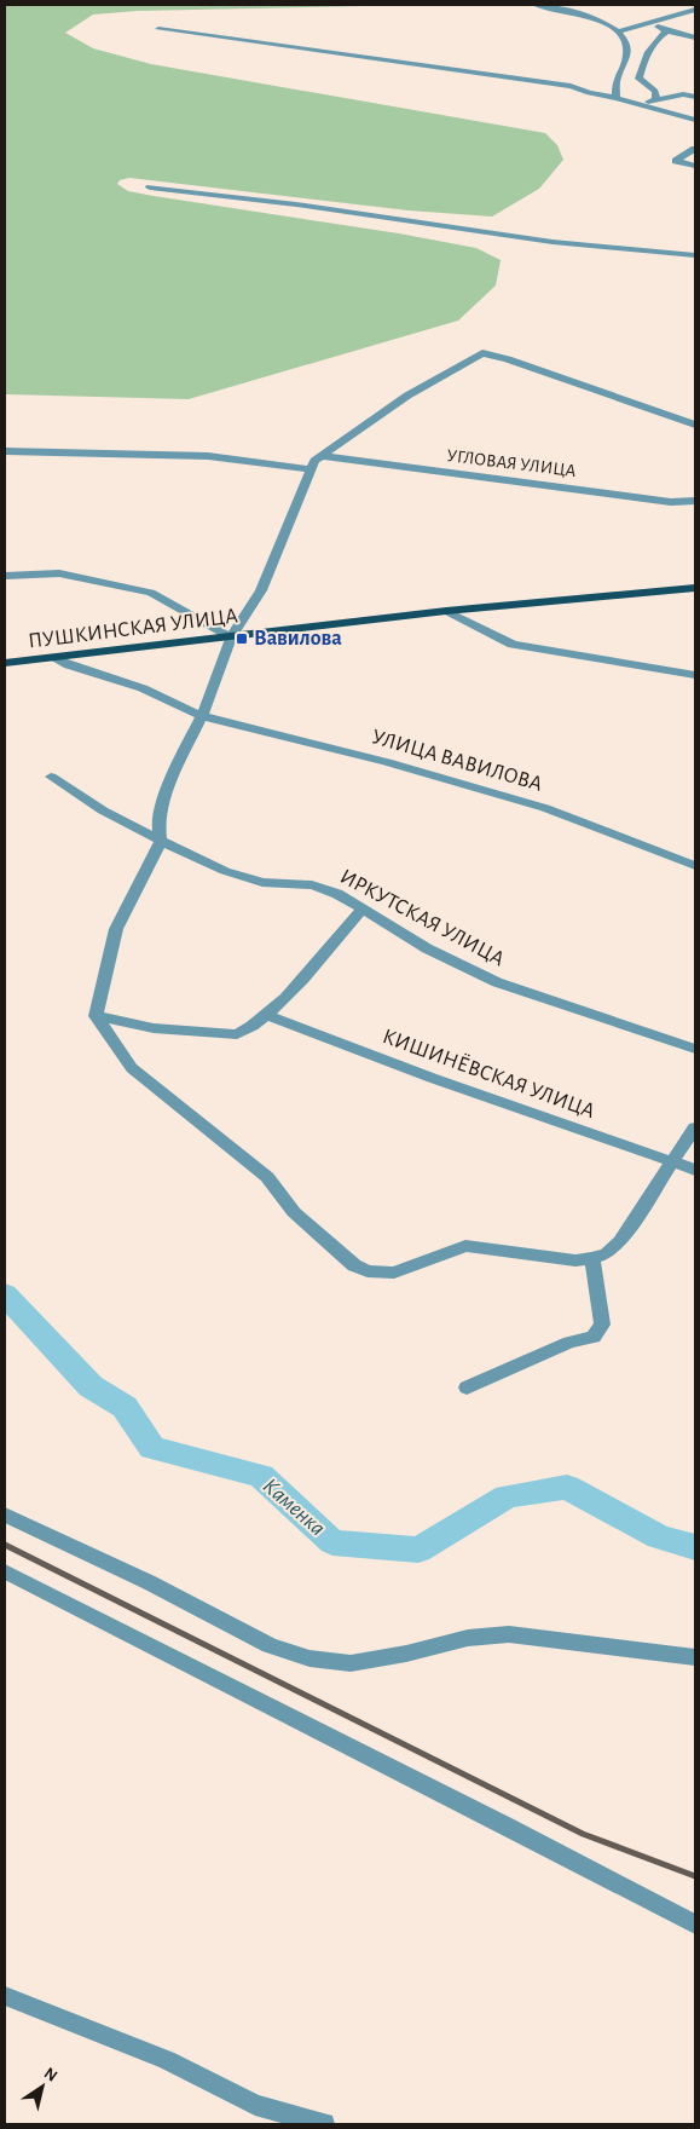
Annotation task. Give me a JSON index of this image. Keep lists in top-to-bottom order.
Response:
{
  "streets": {
    "main road": ["ПУШКИНСКАЯ УЛИЦА"],
    "street": [
      "УГЛОВАЯ УЛИЦА",
      "УЛИЦА ВАВИЛОВА",
      "ИРКУТСКАЯ УЛИЦА",
      "КИШИНЁВСКАЯ УЛИЦА"
    ]
  },
  "crossings": [
    ["ПУШКИНСКАЯ УЛИЦА", "УЛИЦА ВАВИЛОВА"]
  ],
  "water": ["Каменка"],
  "places": {
    "transit": ["Вавилова"]
  },
  "north": "top right"
}
